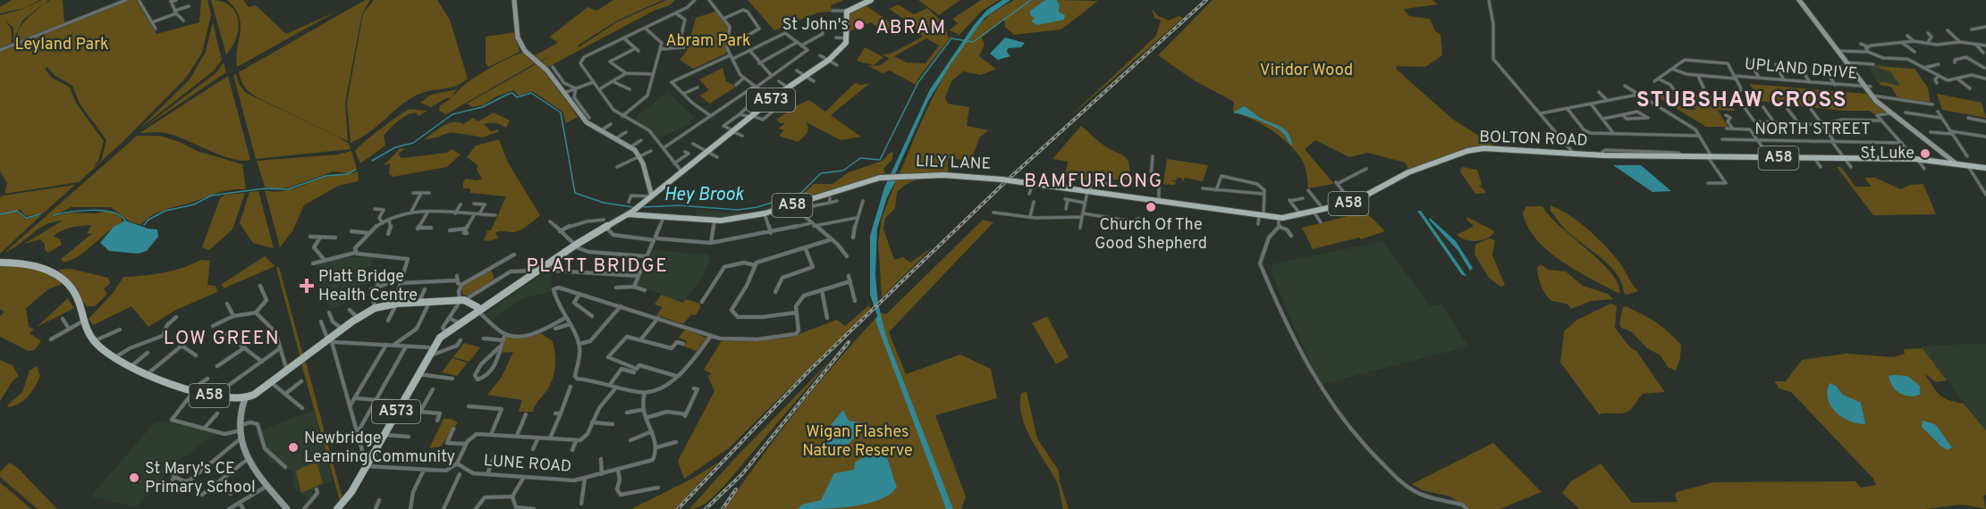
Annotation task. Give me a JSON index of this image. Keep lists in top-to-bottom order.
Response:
{
  "streets": {
    "main road": [
      "A573",
      "BOLTON ROAD",
      "A58",
      "LILY LANE"
    ],
    "street": ["UPLAND DRIVE", "NORTH STREET", "LUNE ROAD"]
  },
  "crossings": [
    ["A573", "A58"],
    ["A573", "LILY LANE"],
    ["BOLTON ROAD", "LILY LANE"]
  ],
  "districts": [
    "ABRAM",
    "STUBSHAW CROSS",
    "BAMFURLONG",
    "PLATT BRIDGE",
    "LOW GREEN"
  ],
  "water": ["Hey Brook"],
  "parks": [
    "Abram Park",
    "Leyland Park",
    "Viridor Wood",
    "Wigan Flashes Nature Reserve"
  ],
  "places": {
    "other": [
      "St John's",
      "St Luke",
      "Church Of The Good Shepherd",
      "Newbridge Learning Community",
      "St Mary's CE Primary School"
    ],
    "health": ["Platt Bridge Health Centre"]
  }
}
